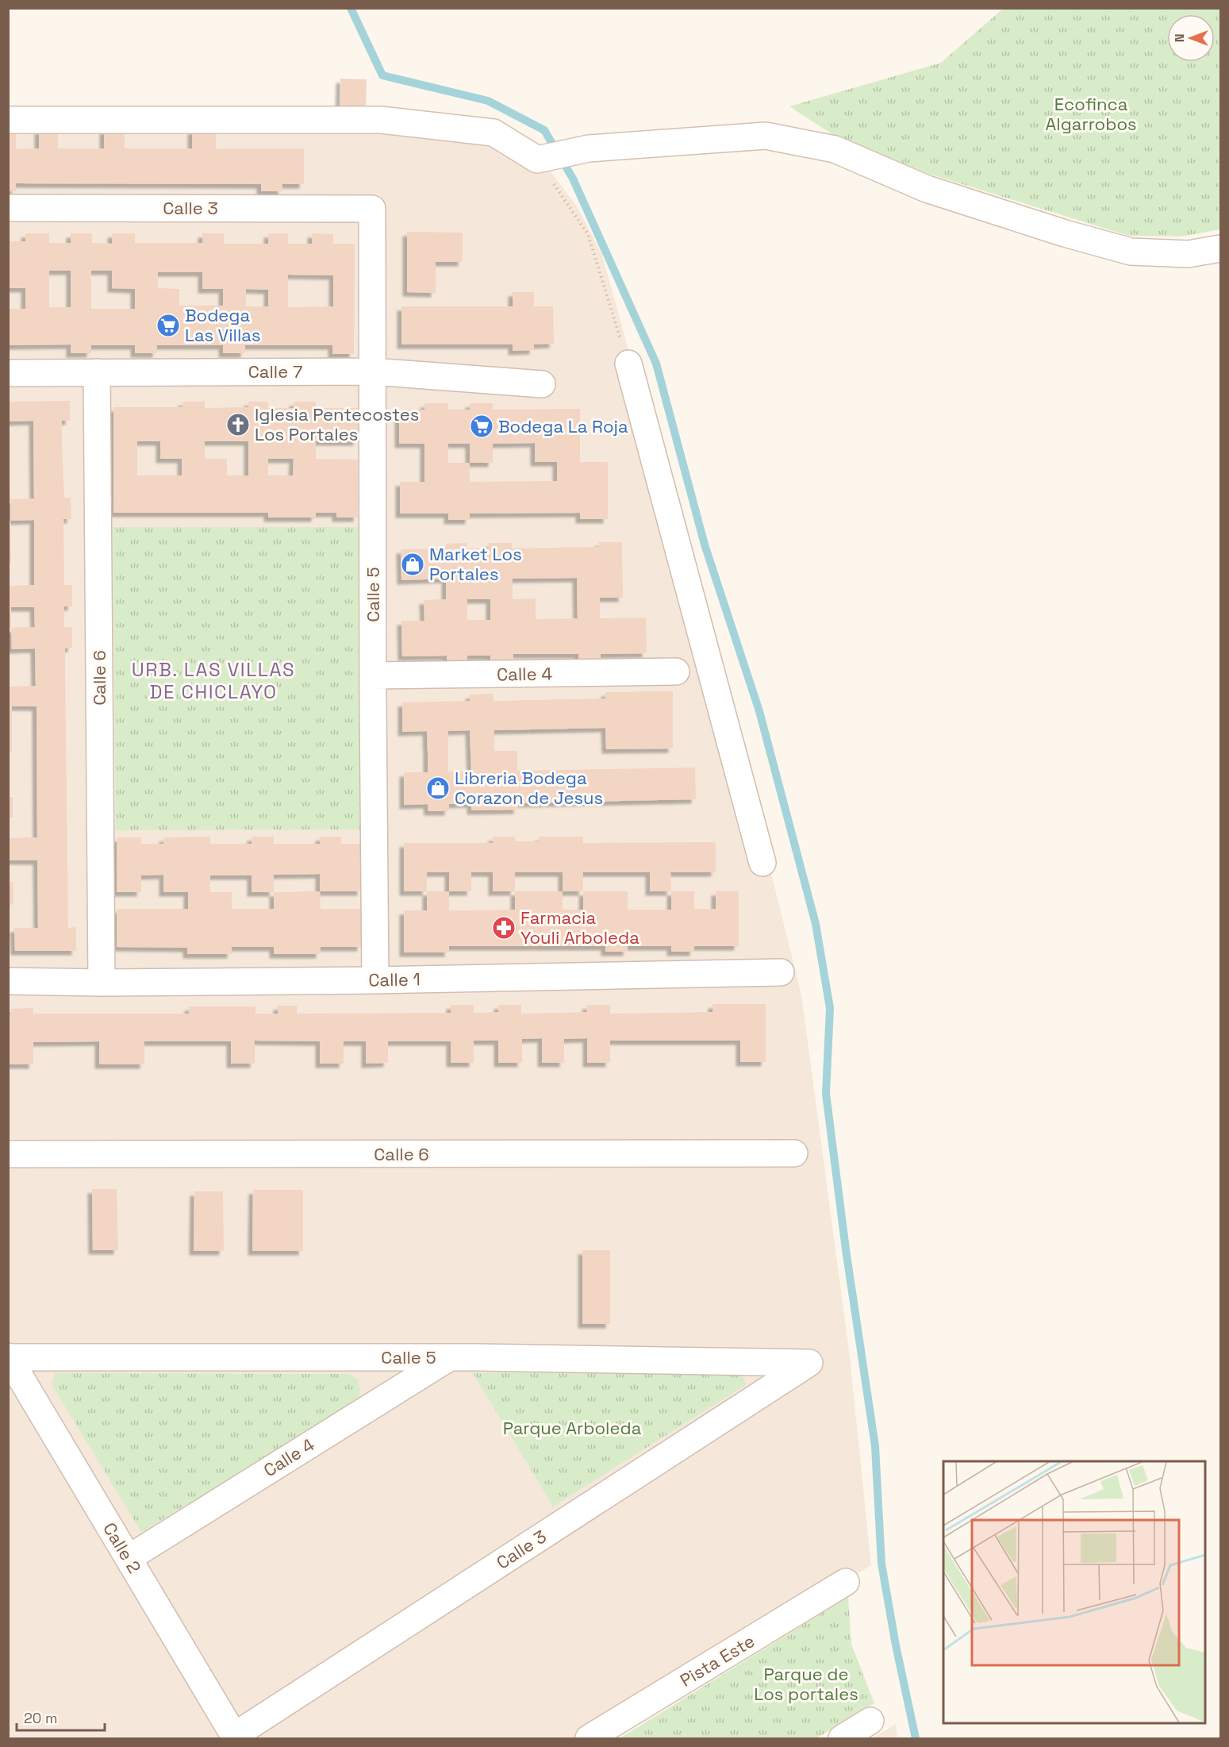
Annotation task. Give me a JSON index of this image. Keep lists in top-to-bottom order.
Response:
{
  "streets": {
    "street": [
      "Calle 3",
      "Calle 7",
      "Calle 5",
      "Calle 4",
      "Calle 6",
      "Calle 1",
      "Calle 2",
      "Pista Este"
    ]
  },
  "crossings": [
    ["Calle 3", "Calle 5"],
    ["Calle 3", "Calle 2"],
    ["Calle 7", "Calle 5"],
    ["Calle 7", "Calle 6"],
    ["Calle 5", "Calle 4"],
    ["Calle 5", "Calle 1"],
    ["Calle 5", "Calle 2"],
    ["Calle 4", "Calle 2"],
    ["Calle 6", "Calle 1"]
  ],
  "districts": ["URB. LAS VILLAS DE CHICLAYO"],
  "parks": ["Ecofinca Algarrobos", "Parque Arboleda", "Parque de Los portales"],
  "places": {
    "supermarket": ["Bodega Las Villas", "Bodega La Roja"],
    "church": ["Iglesia Pentecostes Los Portales"],
    "shop": ["Market Los Portales", "Libreria Bodega Corazon de Jesus"],
    "pharmacy": ["Farmacia Youli Arboleda"]
  },
  "scale_bar": "20 m",
  "north": "left"
}
